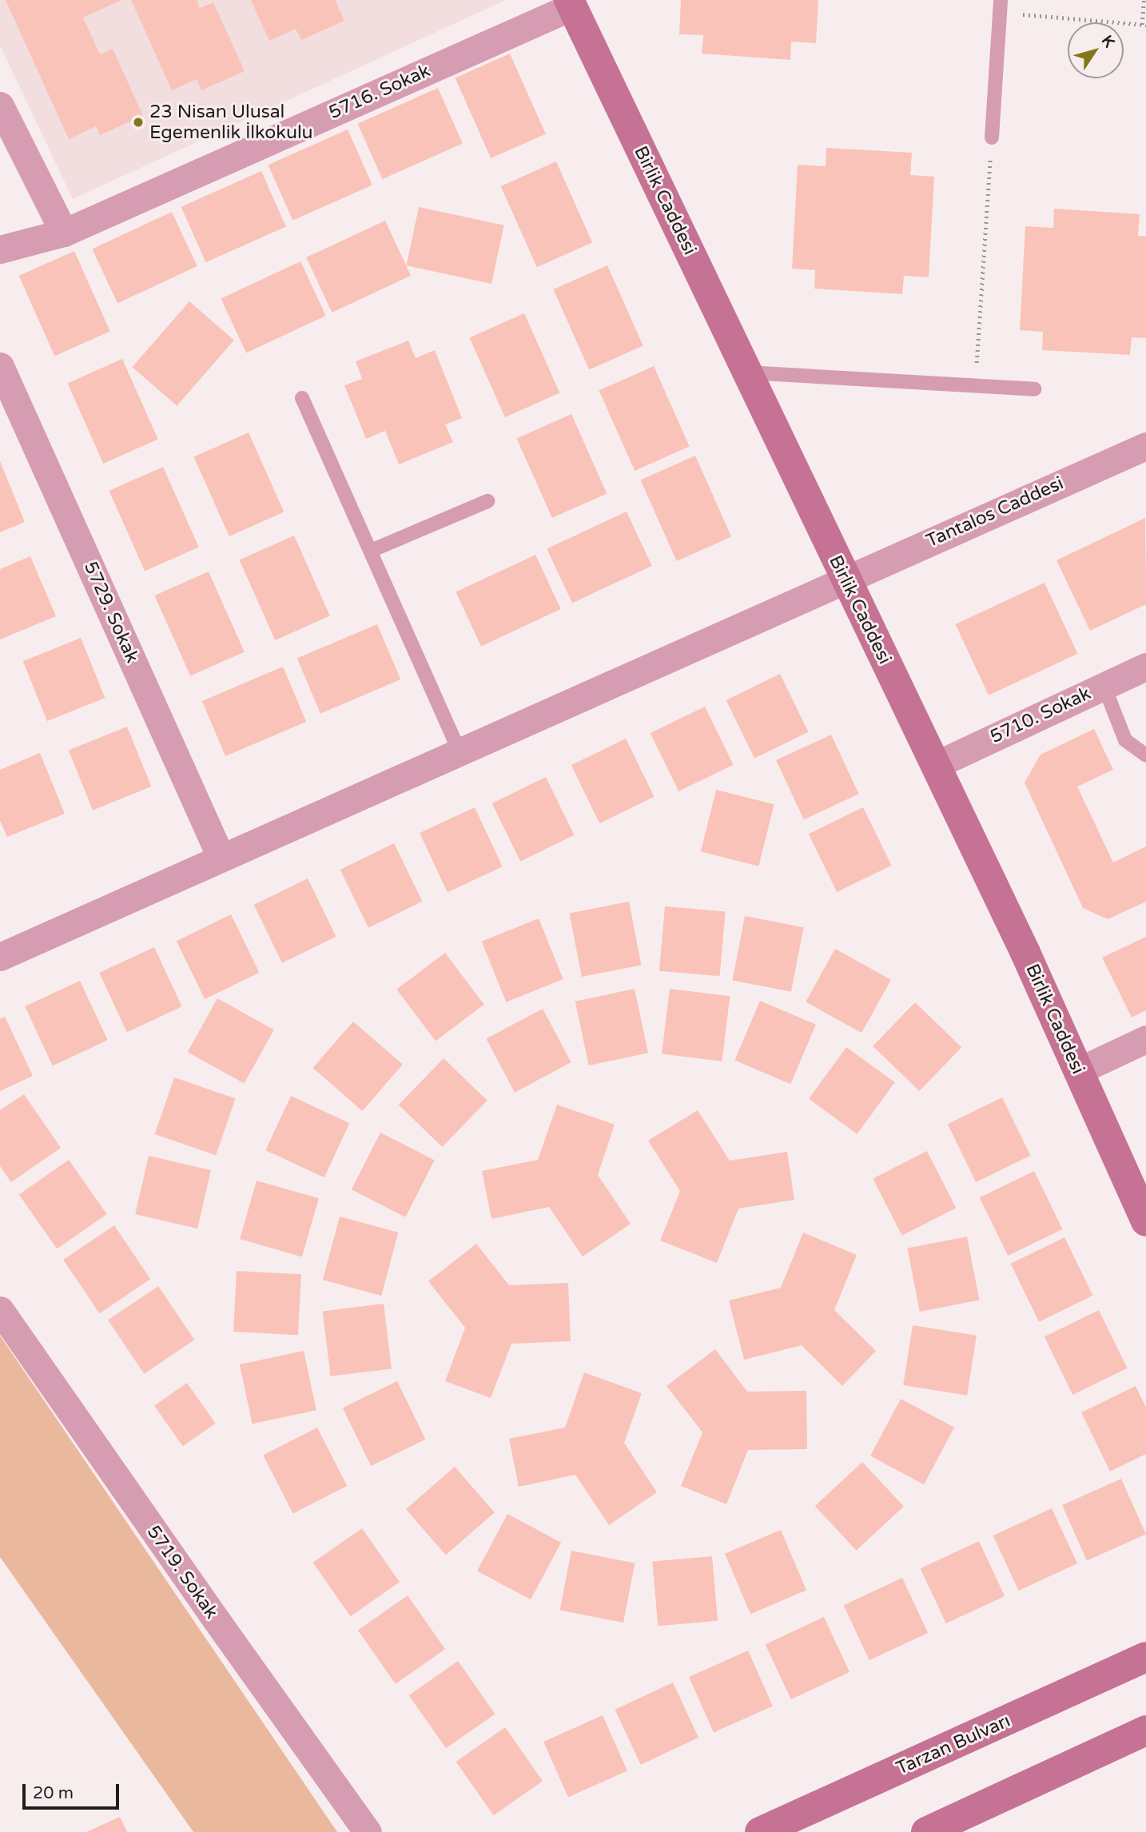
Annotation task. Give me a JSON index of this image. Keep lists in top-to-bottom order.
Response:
{
  "streets": {
    "street": [
      "5716. Sokak",
      "Birlik Caddesi",
      "Tantalos Caddesi",
      "5729. Sokak",
      "5710. Sokak",
      "5719. Sokak",
      "Tarzan Bulvarı"
    ]
  },
  "crossings": [
    ["5716. Sokak", "Birlik Caddesi"],
    ["Birlik Caddesi", "Tantalos Caddesi"],
    ["Birlik Caddesi", "5710. Sokak"],
    ["Tantalos Caddesi", "5729. Sokak"]
  ],
  "places": ["23 Nisan Ulusal Egemenlik İlkokulu"],
  "scale_bar": "20 m",
  "north": "top right"
}
